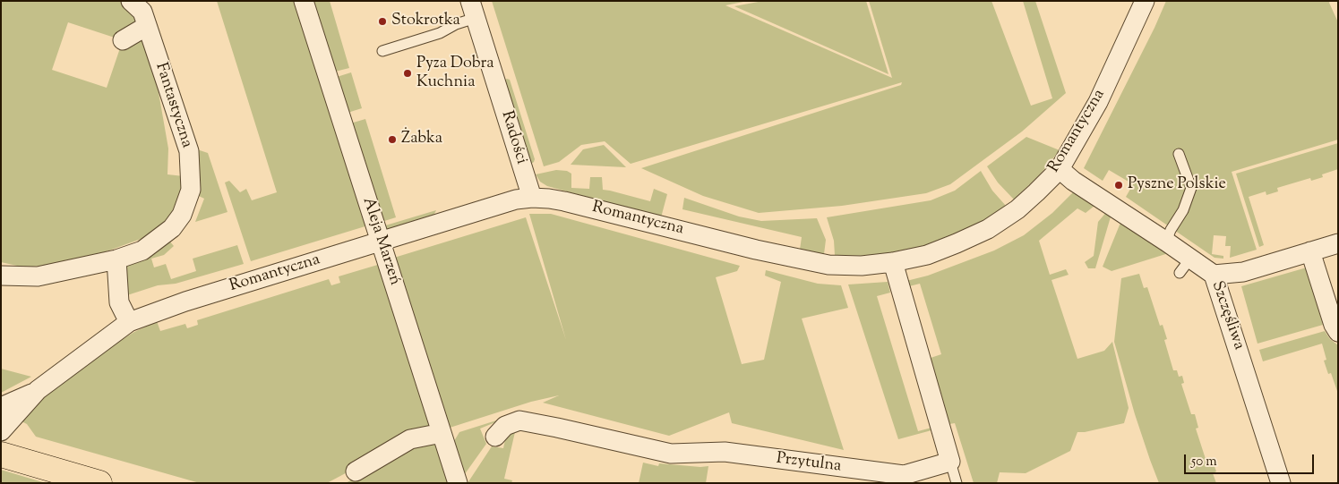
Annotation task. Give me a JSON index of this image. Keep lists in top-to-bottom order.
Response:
{
  "streets": {
    "street": [
      "Fantastyczna",
      "Romantyczna",
      "Radości",
      "Aleja Marzeń",
      "Szczęśliwa",
      "Przytulna"
    ]
  },
  "crossings": [
    ["Romantyczna", "Radości"],
    ["Romantyczna", "Aleja Marzeń"],
    ["Romantyczna", "Szczęśliwa"]
  ],
  "places": [
    "Stokrotka",
    "Pyza Dobra Kuchnia",
    "Żabka",
    "Pyszne Polskie"
  ],
  "scale_bar": "50 m"
}
